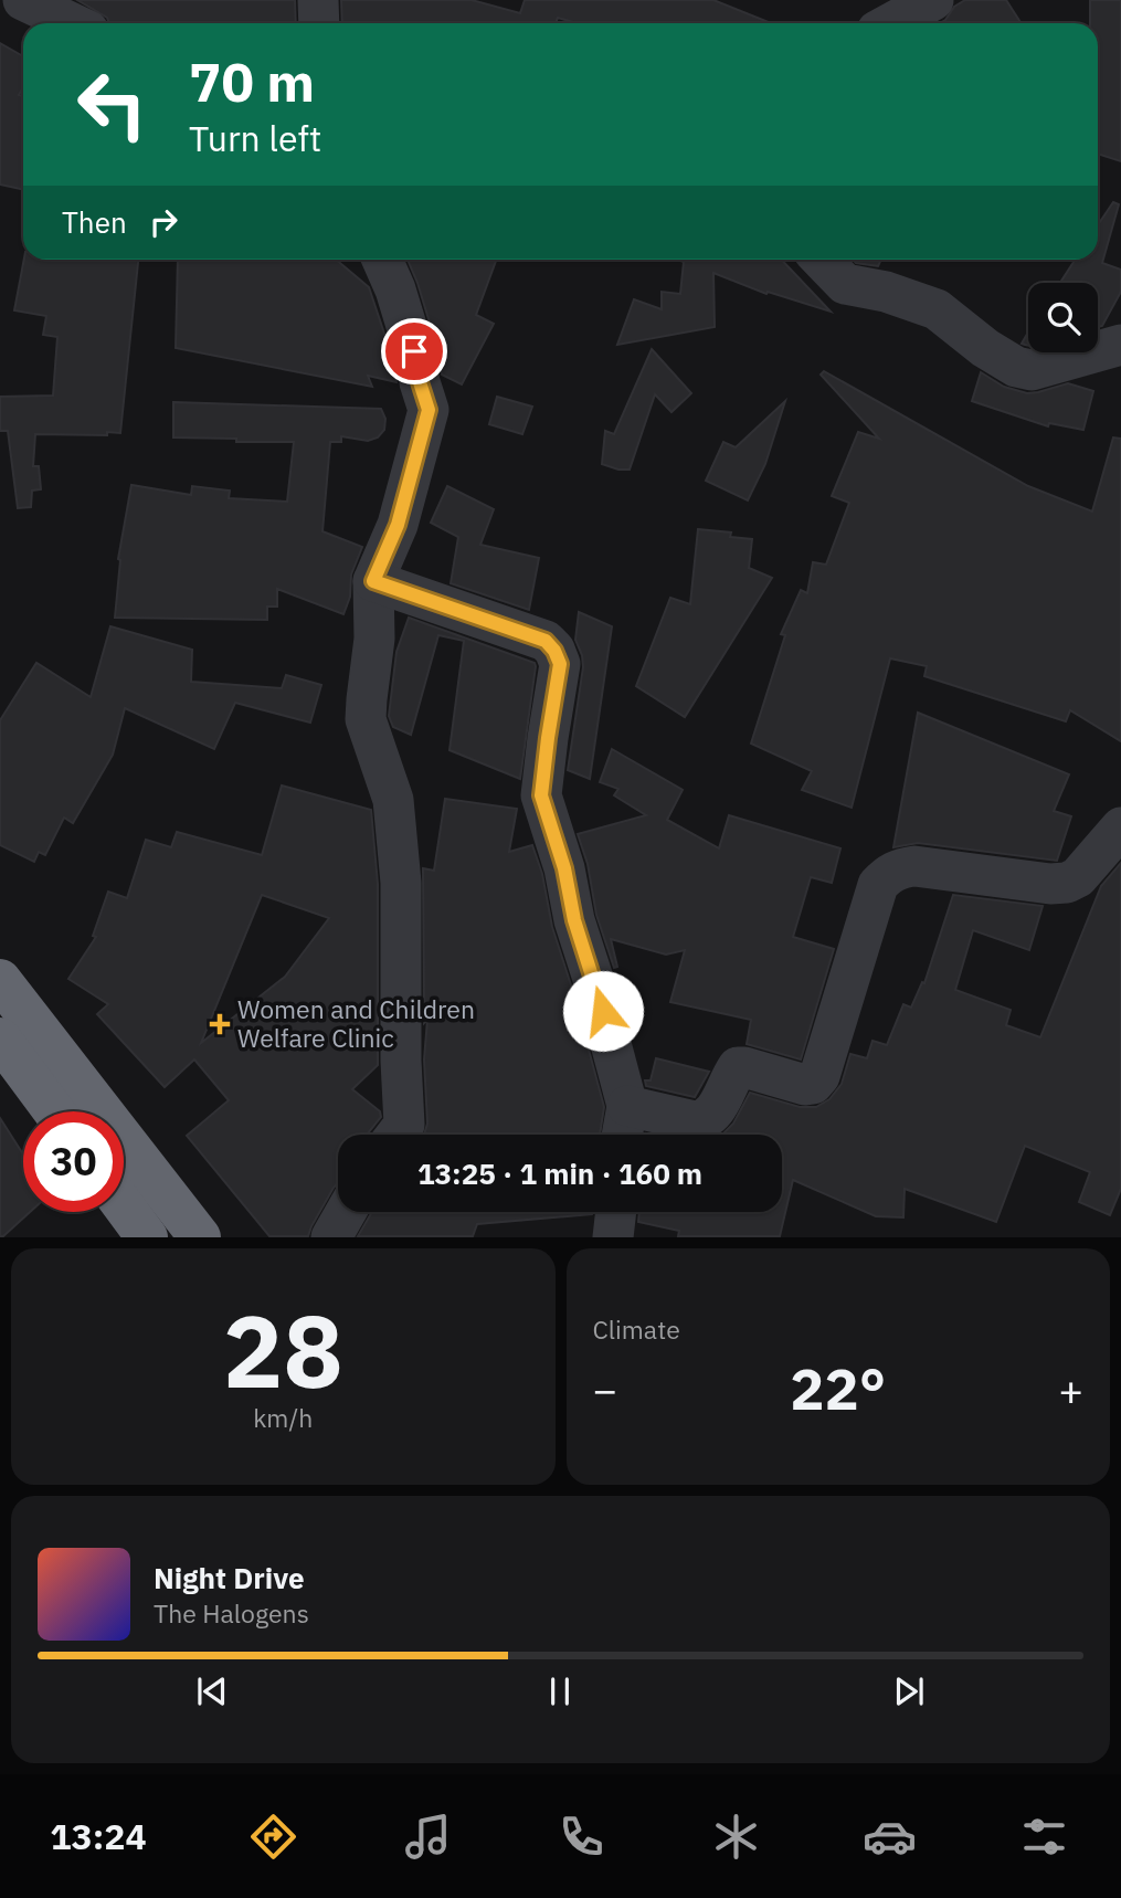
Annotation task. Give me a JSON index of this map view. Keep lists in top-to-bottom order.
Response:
{
  "places": {
    "health": ["Women and Children Welfare Clinic"]
  },
  "page": {
    "turn": ["70 m", "Turn left"],
    "then": "Then",
    "limit": "30",
    "trip": "13:25 · 1 min · 160 m",
    "tile": [
      ["28", "km/h"],
      "Climate"
    ],
    "heat": ["−", "22°", "+"],
    "song": ["Night Drive", "The Halogens"],
    "tabs": "13:24"
  }
}
